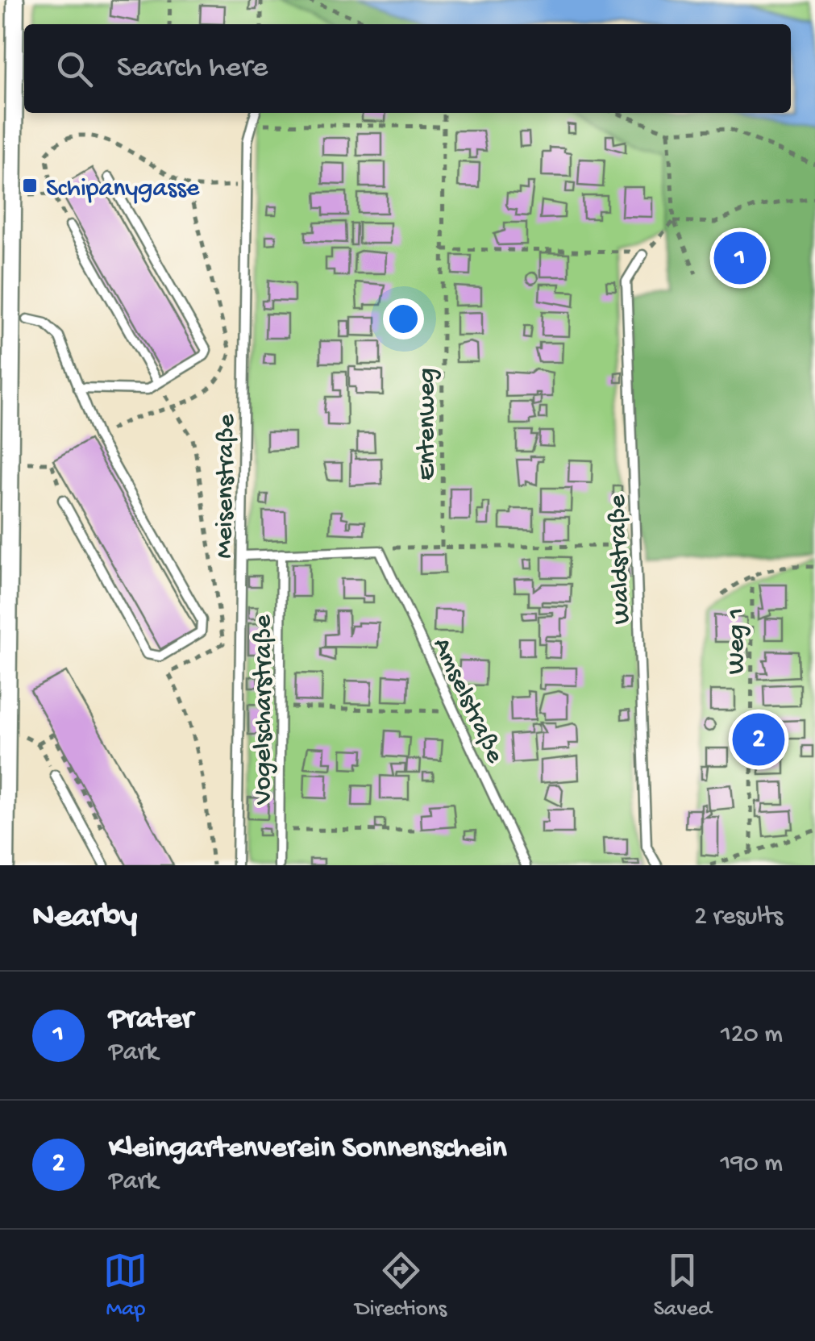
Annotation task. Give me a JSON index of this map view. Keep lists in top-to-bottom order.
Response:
{
  "streets": {
    "lane": [
      "Meisenstraße",
      "Waldstraße",
      "Amselstraße",
      "Vogelscharstraße"
    ],
    "path": ["Entenweg", "Weg 1"]
  },
  "places": {
    "transit": ["Schipanygasse"]
  },
  "page": {
    "search": "Search here",
    "pins": ["1", "2"],
    "heading": ["Nearby", "2 results"],
    "list": [
      {
        "mark": "1",
        "name": "Prater",
        "note": "Park",
        "value": "120 m"
      },
      {
        "mark": "2",
        "name": "Kleingartenverein Sonnenschein",
        "note": "Park",
        "value": "190 m"
      }
    ],
    "nav": ["Map", "Directions", "Saved"]
  }
}
